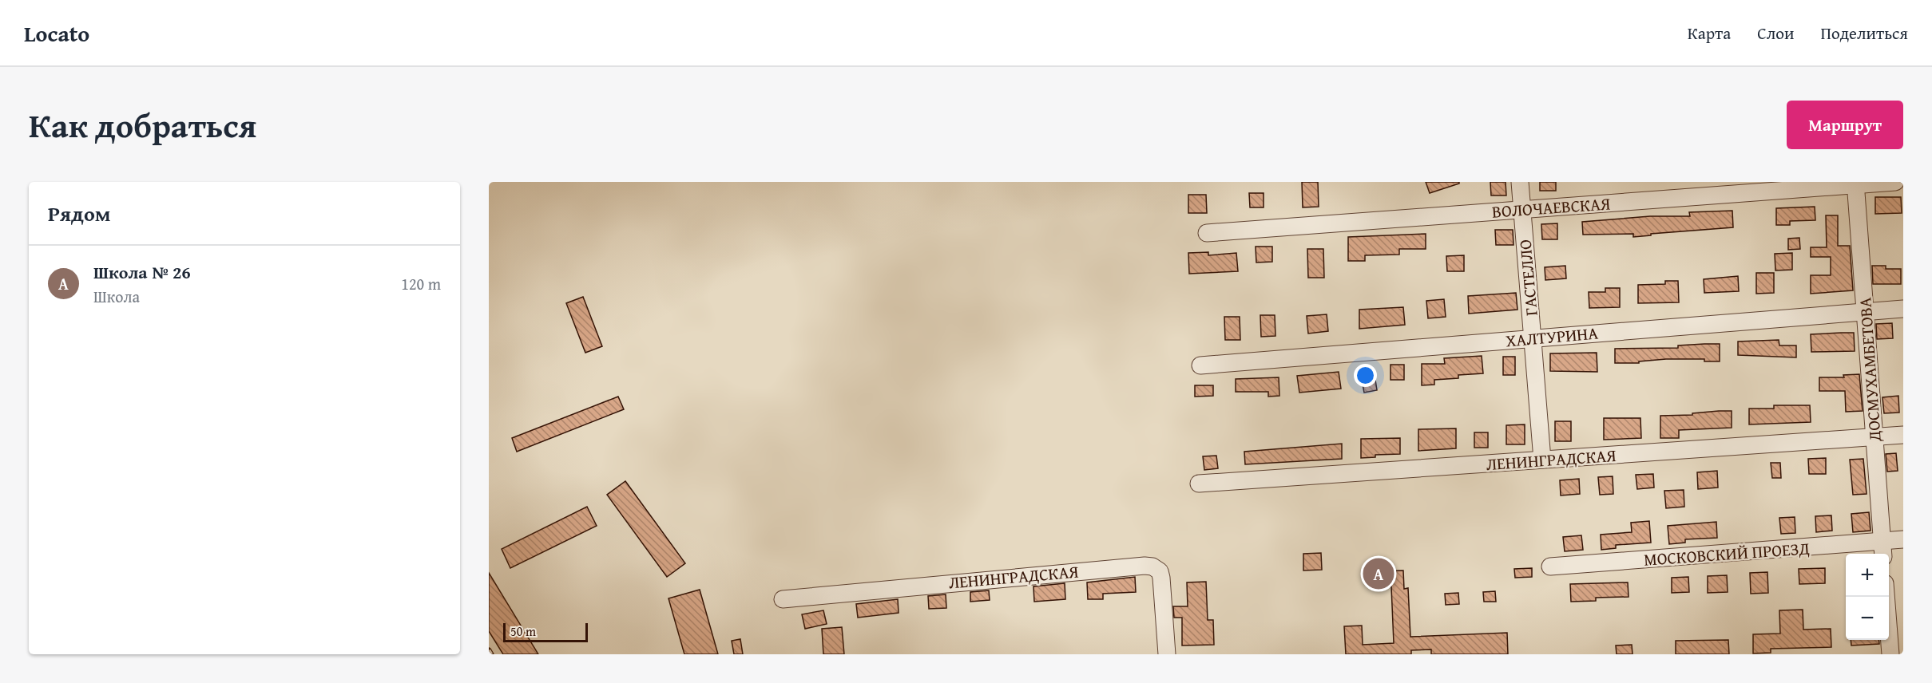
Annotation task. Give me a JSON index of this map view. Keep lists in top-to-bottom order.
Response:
{
  "streets": {
    "street": [
      "ВОЛОЧАЕВСКАЯ",
      "ГАСТЕЛЛО",
      "ХАЛТУРИНА",
      "ДОСМУХАМБЕТОВА",
      "ЛЕНИНГРАДСКАЯ",
      "МОСКОВСКИЙ ПРОЕЗД"
    ]
  },
  "crossings": [
    ["ВОЛОЧАЕВСКАЯ", "ГАСТЕЛЛО"],
    ["ВОЛОЧАЕВСКАЯ", "ДОСМУХАМБЕТОВА"],
    ["ГАСТЕЛЛО", "ХАЛТУРИНА"],
    ["ГАСТЕЛЛО", "ЛЕНИНГРАДСКАЯ"],
    ["ХАЛТУРИНА", "ДОСМУХАМБЕТОВА"],
    ["ДОСМУХАМБЕТОВА", "ЛЕНИНГРАДСКАЯ"],
    ["ДОСМУХАМБЕТОВА", "МОСКОВСКИЙ ПРОЕЗД"]
  ],
  "scale_bar": "50 m",
  "page": {
    "header": "Locato",
    "nav": ["Карта", "Слои", "Поделиться"],
    "title": "Как добраться",
    "buttons": "Маршрут",
    "heading": "Рядом",
    "list": [
      {
        "mark": "A",
        "name": "Школа № 26",
        "note": "Школа",
        "value": "120 m"
      }
    ],
    "map_buttons": ["+", "−"],
    "pins": "A",
    "scale": "50 m"
  }
}
